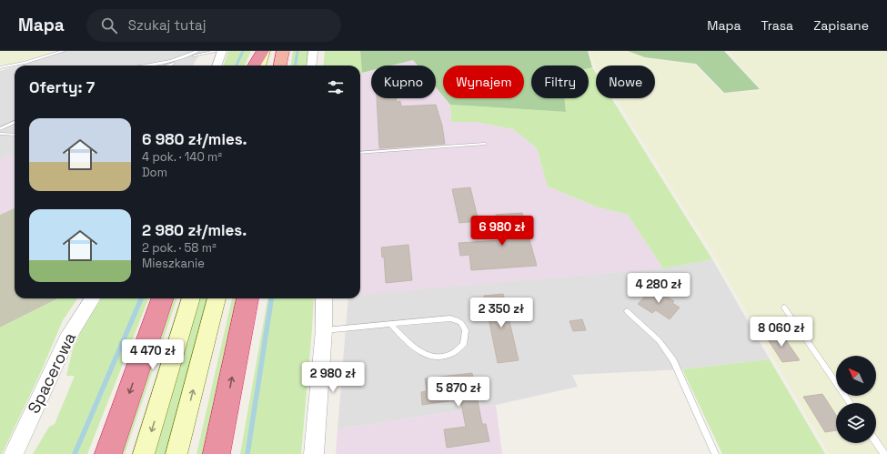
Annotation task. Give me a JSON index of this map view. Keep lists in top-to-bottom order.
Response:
{
  "streets": {
    "street": ["Spacerowa"]
  },
  "north": "top left",
  "page": {
    "header": "Mapa",
    "search": "Szukaj tutaj",
    "nav": ["Mapa", "Trasa", "Zapisane"],
    "chip": [
      "Kupno",
      "Wynajem",
      "Filtry",
      "Nowe"
    ],
    "heading": "Oferty: 7",
    "list": [
      {
        "name": "6 980 zł/mies.",
        "note": "4 pok. · 140 m² · Dom"
      },
      {
        "name": "2 980 zł/mies.",
        "note": "2 pok. · 58 m² · Mieszkanie"
      }
    ],
    "price": [
      "6 980 zł",
      "4 280 zł",
      "2 350 zł",
      "8 060 zł",
      "4 470 zł",
      "2 980 zł",
      "5 870 zł"
    ]
  }
}
